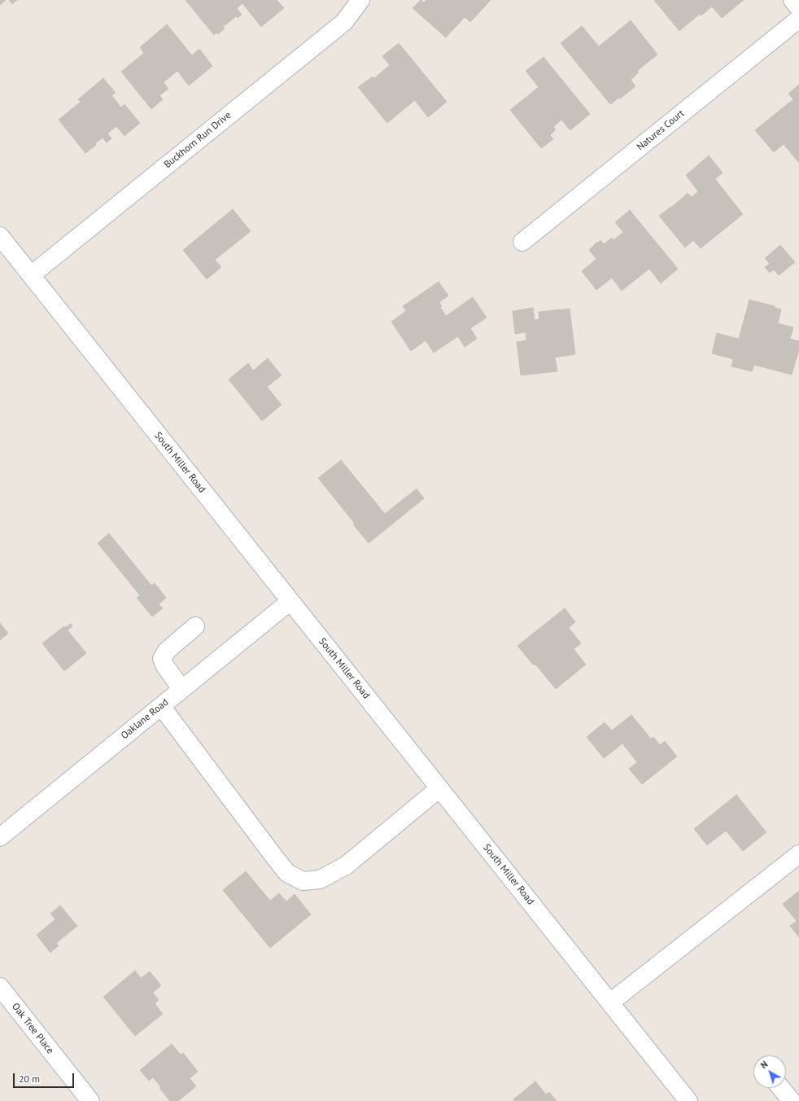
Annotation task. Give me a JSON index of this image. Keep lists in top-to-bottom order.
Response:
{
  "streets": {
    "street": [
      "Natures Court",
      "Buckhorn Run Drive",
      "South Miller Road",
      "Oaklane Road",
      "Oak Tree Place"
    ]
  },
  "crossings": [
    ["Buckhorn Run Drive", "South Miller Road"],
    ["South Miller Road", "Oaklane Road"]
  ],
  "scale_bar": "20 m",
  "north": "top left"
}
